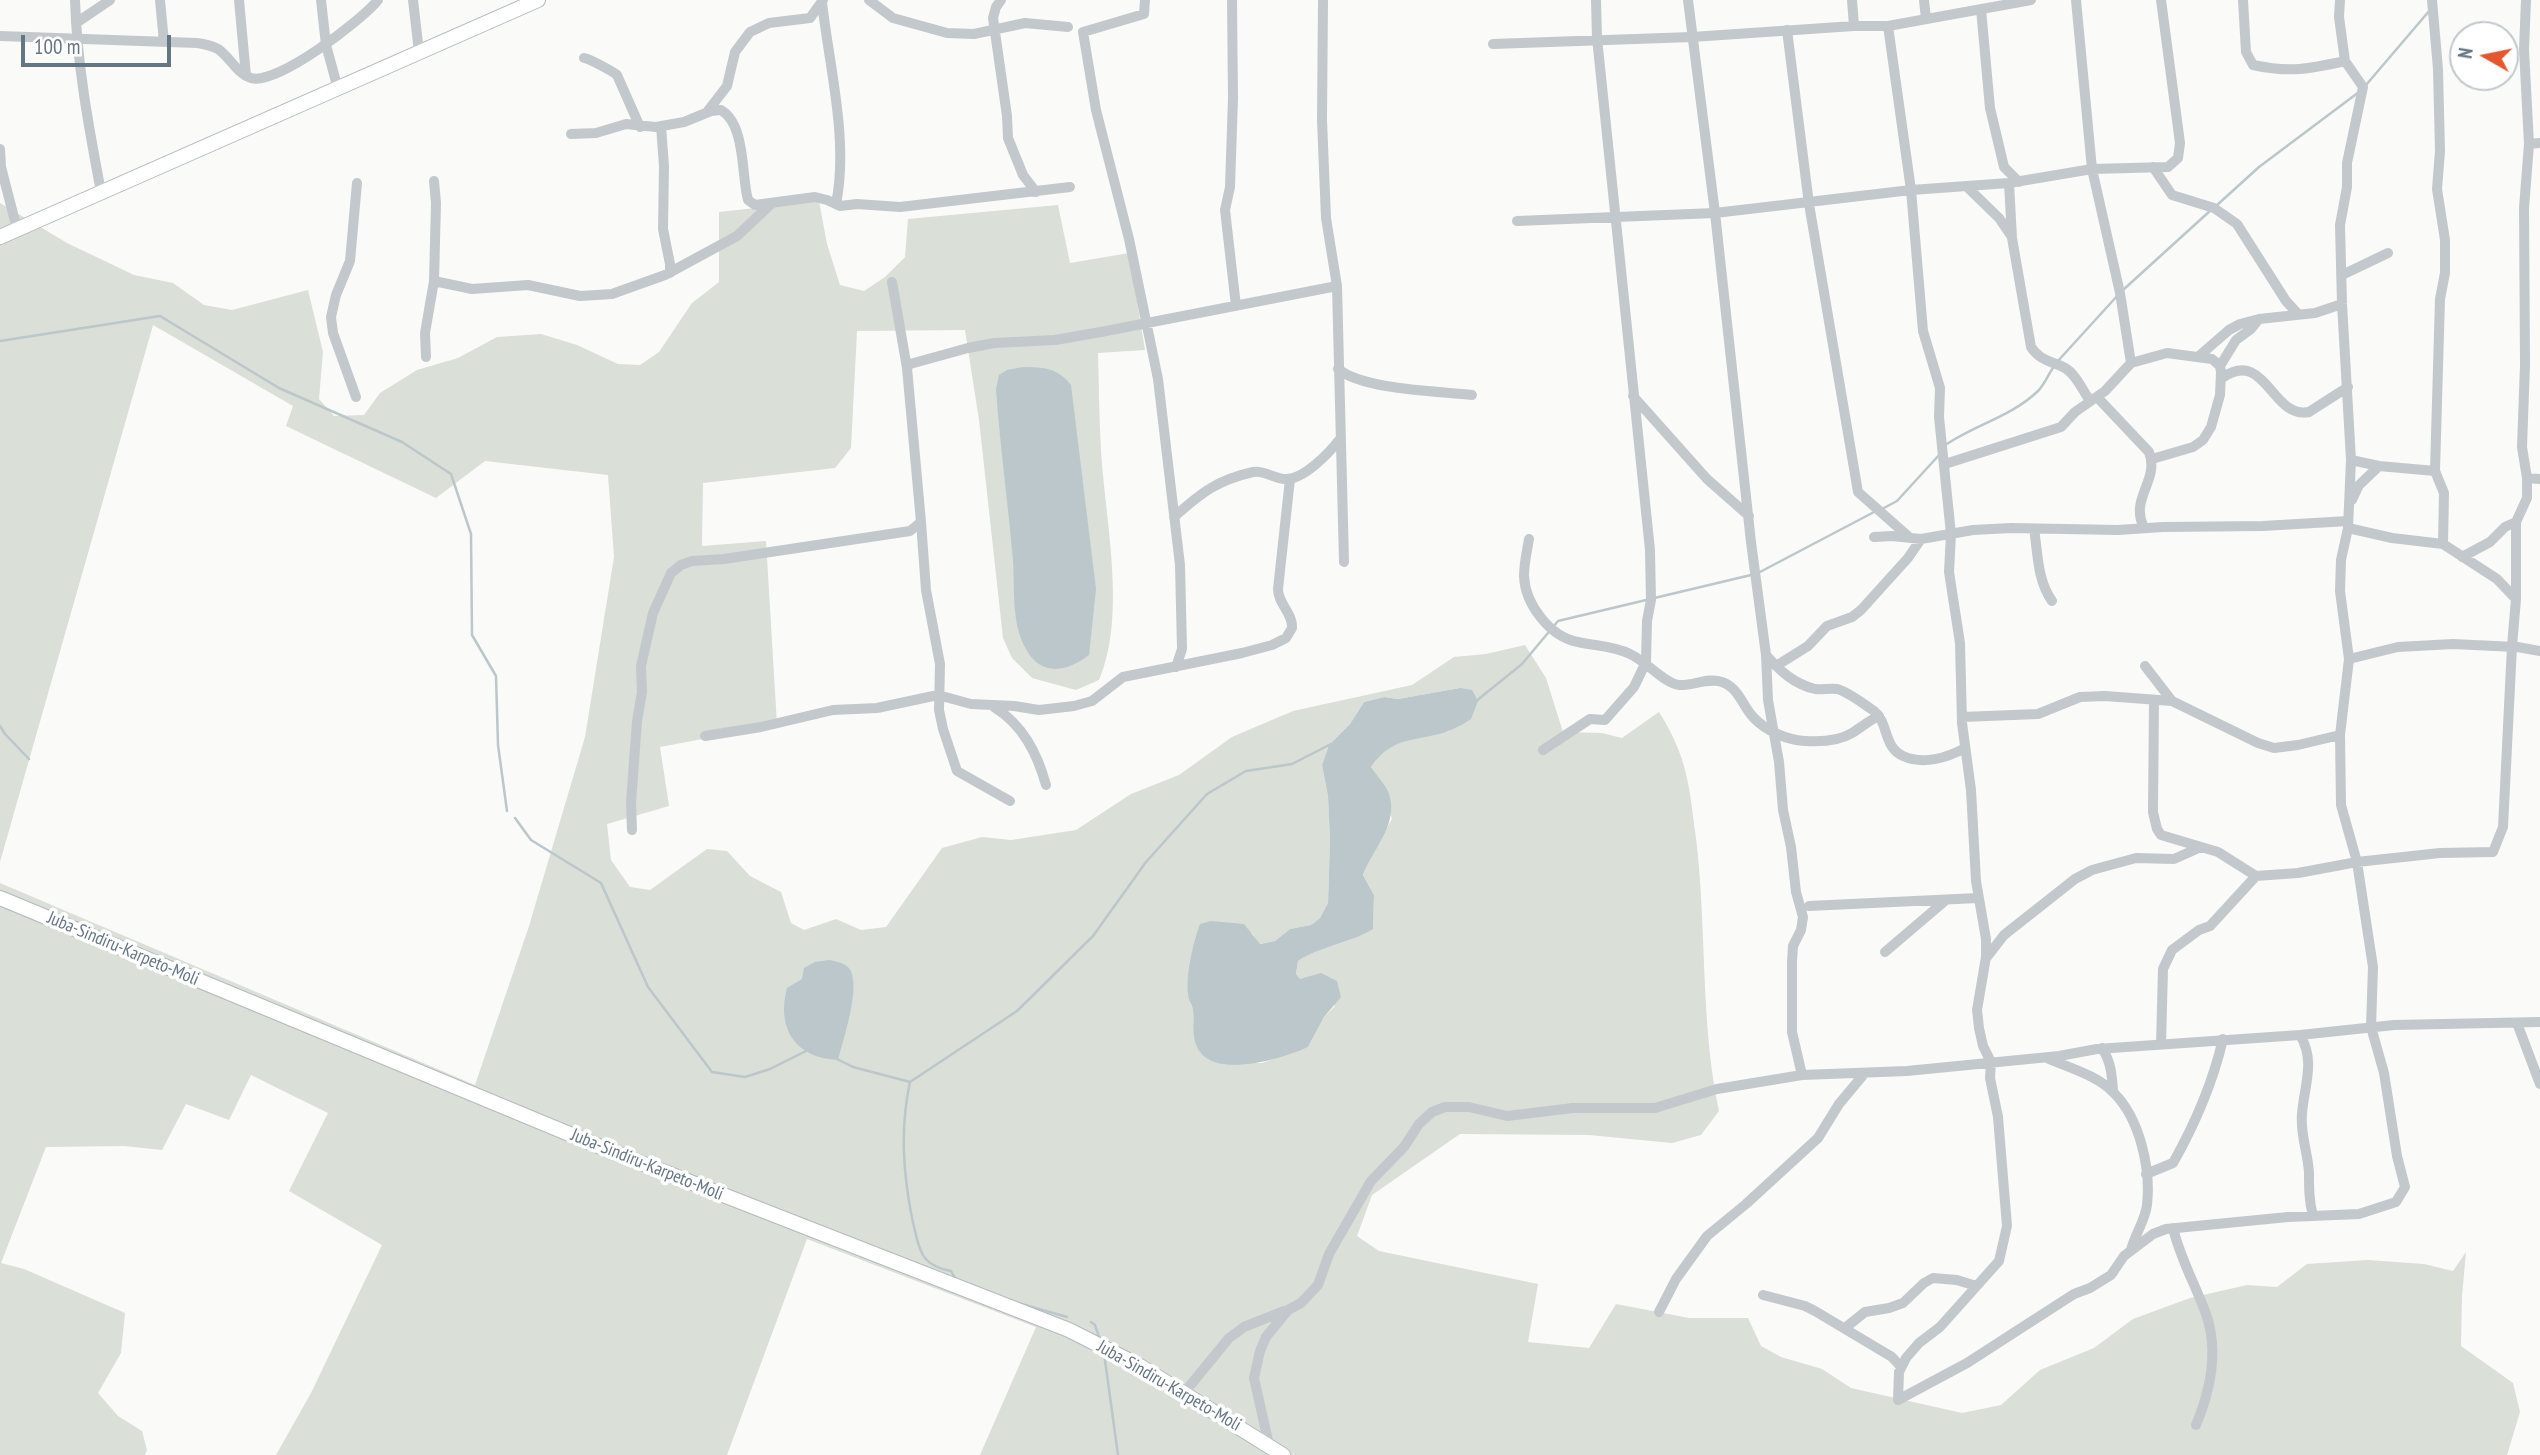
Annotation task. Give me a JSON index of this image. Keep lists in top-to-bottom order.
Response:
{
  "streets": {
    "main road": ["Juba-Sindiru-Karpeto-Moli"]
  },
  "scale_bar": "100 m",
  "north": "left"
}
